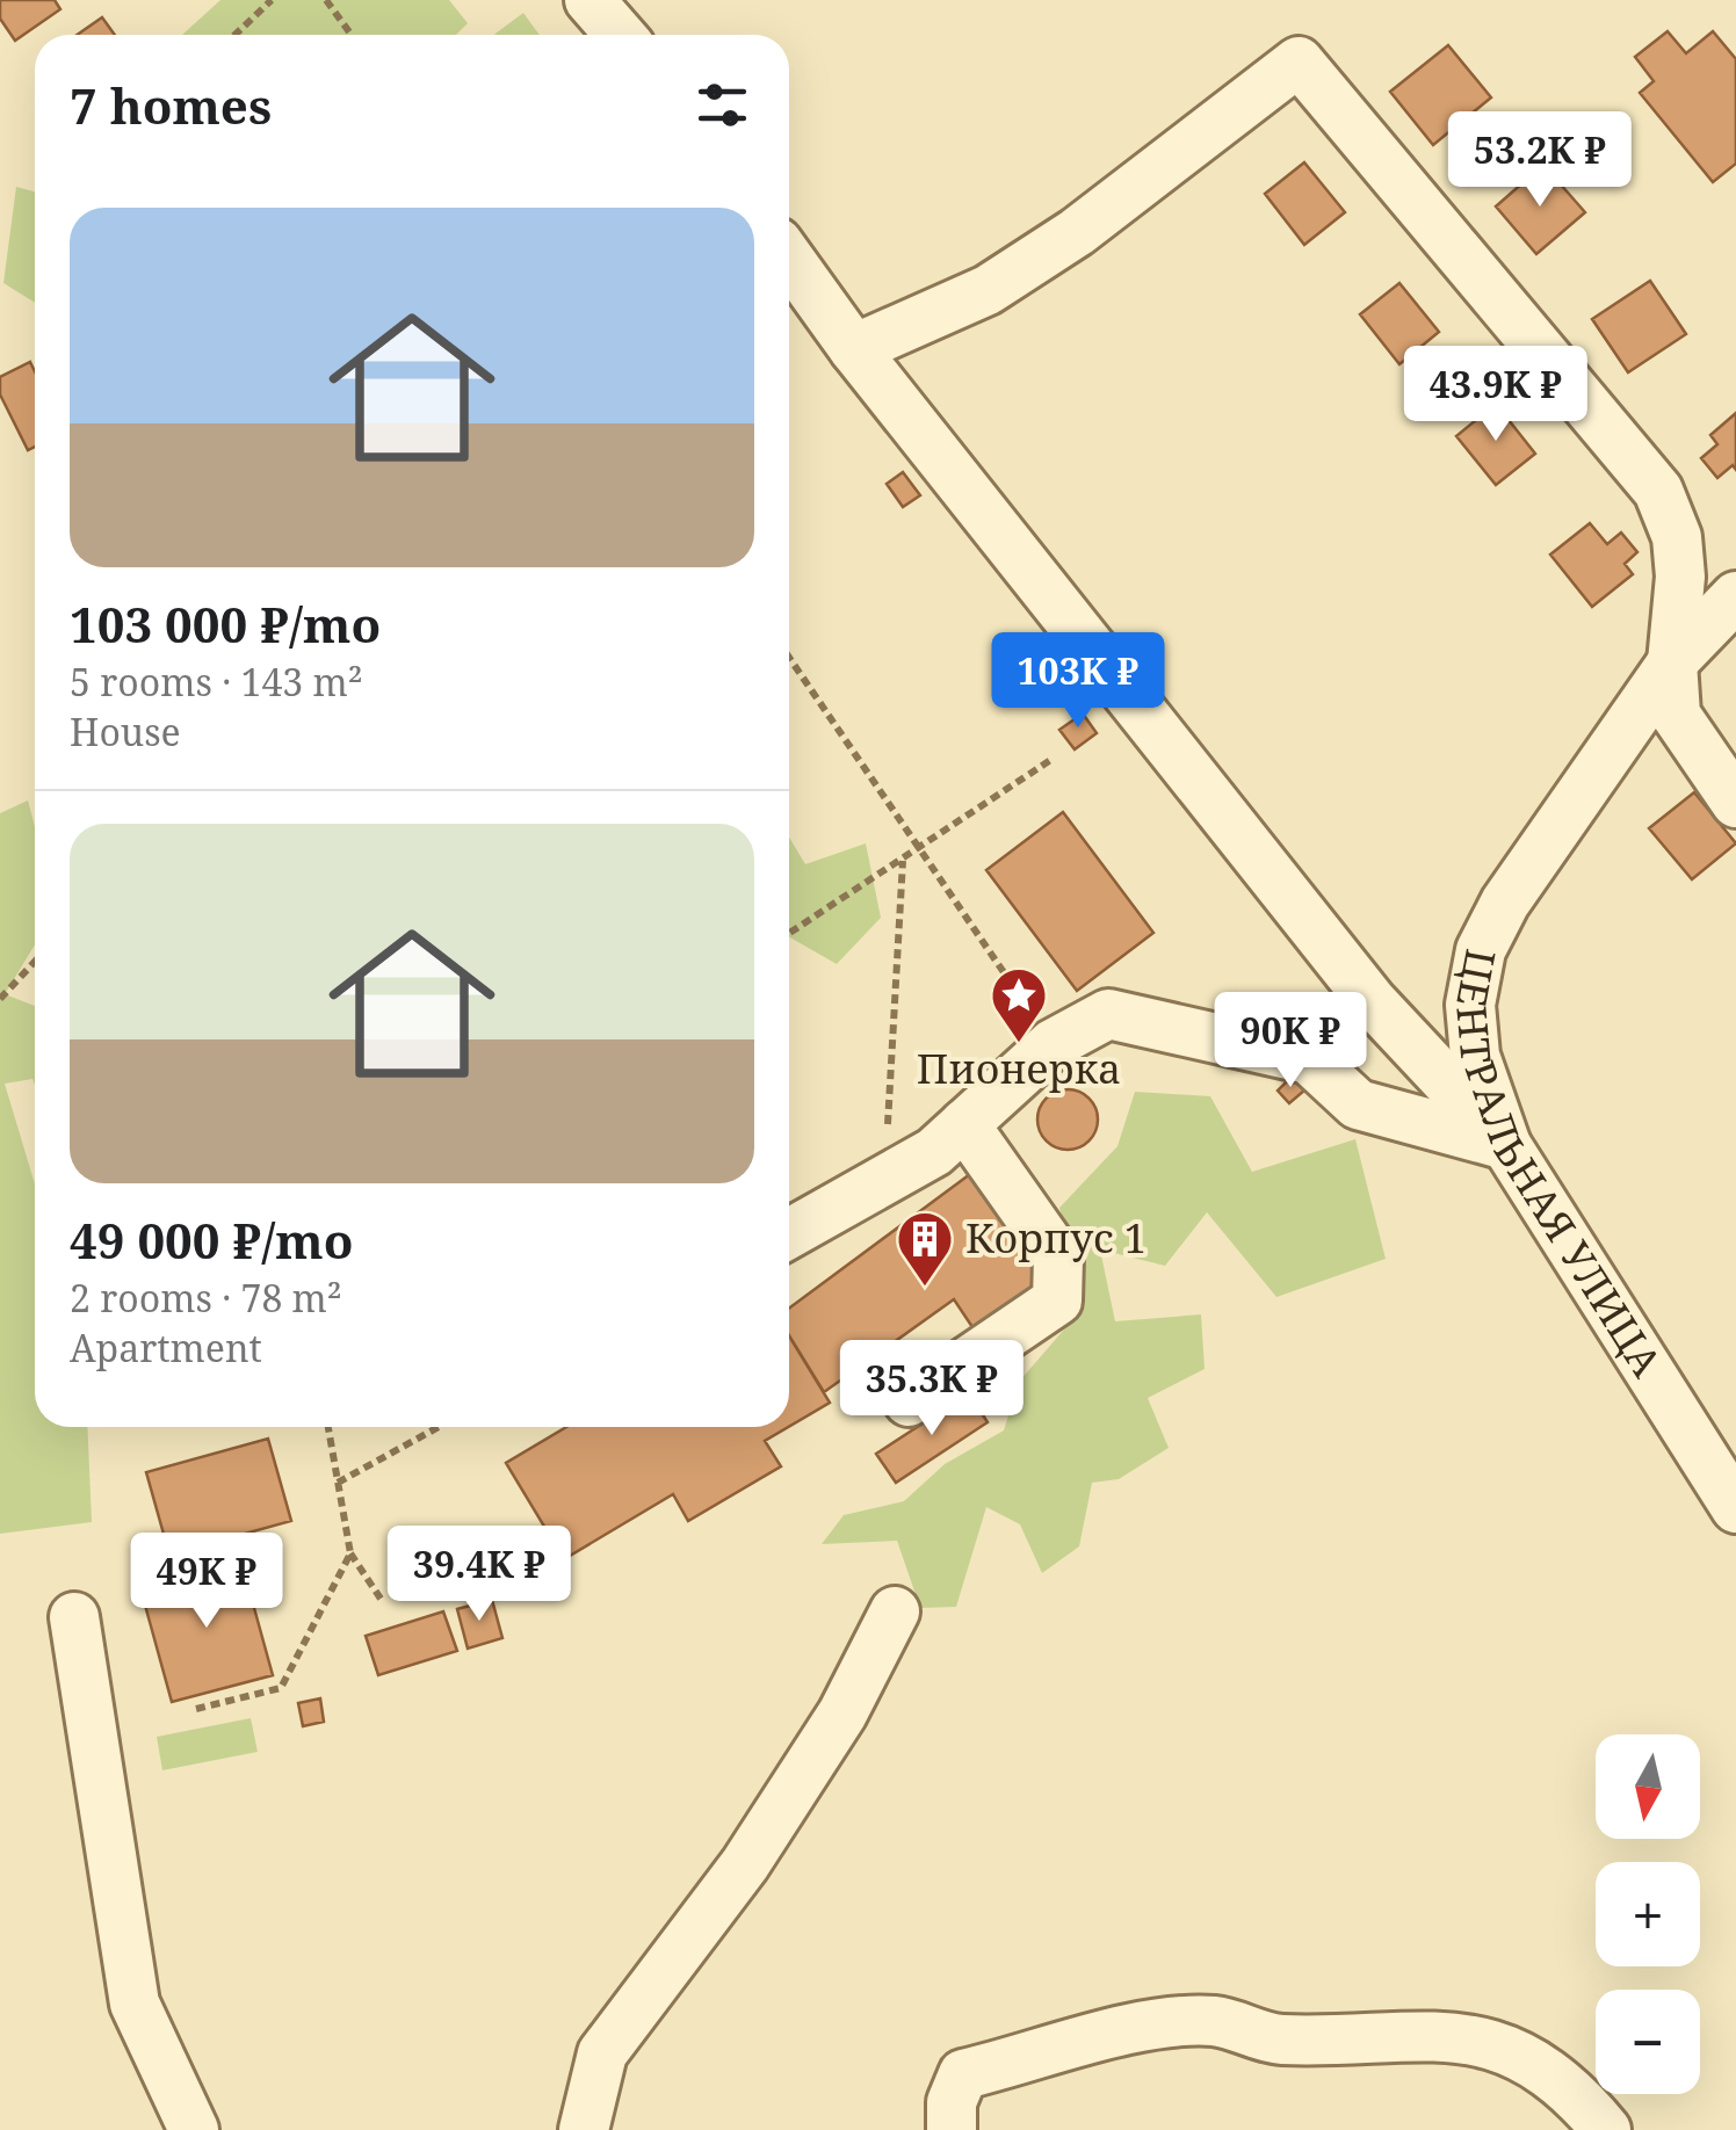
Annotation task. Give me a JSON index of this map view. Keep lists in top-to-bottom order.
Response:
{
  "streets": {
    "street": ["ЦЕНТРАЛЬНАЯ УЛИЦА"]
  },
  "places": {
    "place": ["Пионерка"],
    "building": ["Корпус 1"]
  },
  "north": "bottom",
  "page": {
    "heading": "7 homes",
    "price": [
      "53.2K ₽",
      "43.9K ₽",
      "103K ₽",
      "90K ₽",
      "35.3K ₽",
      "39.4K ₽",
      "49K ₽"
    ],
    "list": [
      {
        "name": "103 000 ₽/mo",
        "note": "5 rooms · 143 m² · House"
      },
      {
        "name": "49 000 ₽/mo",
        "note": "2 rooms · 78 m² · Apartment"
      }
    ],
    "map_buttons": ["+", "−"]
  }
}
